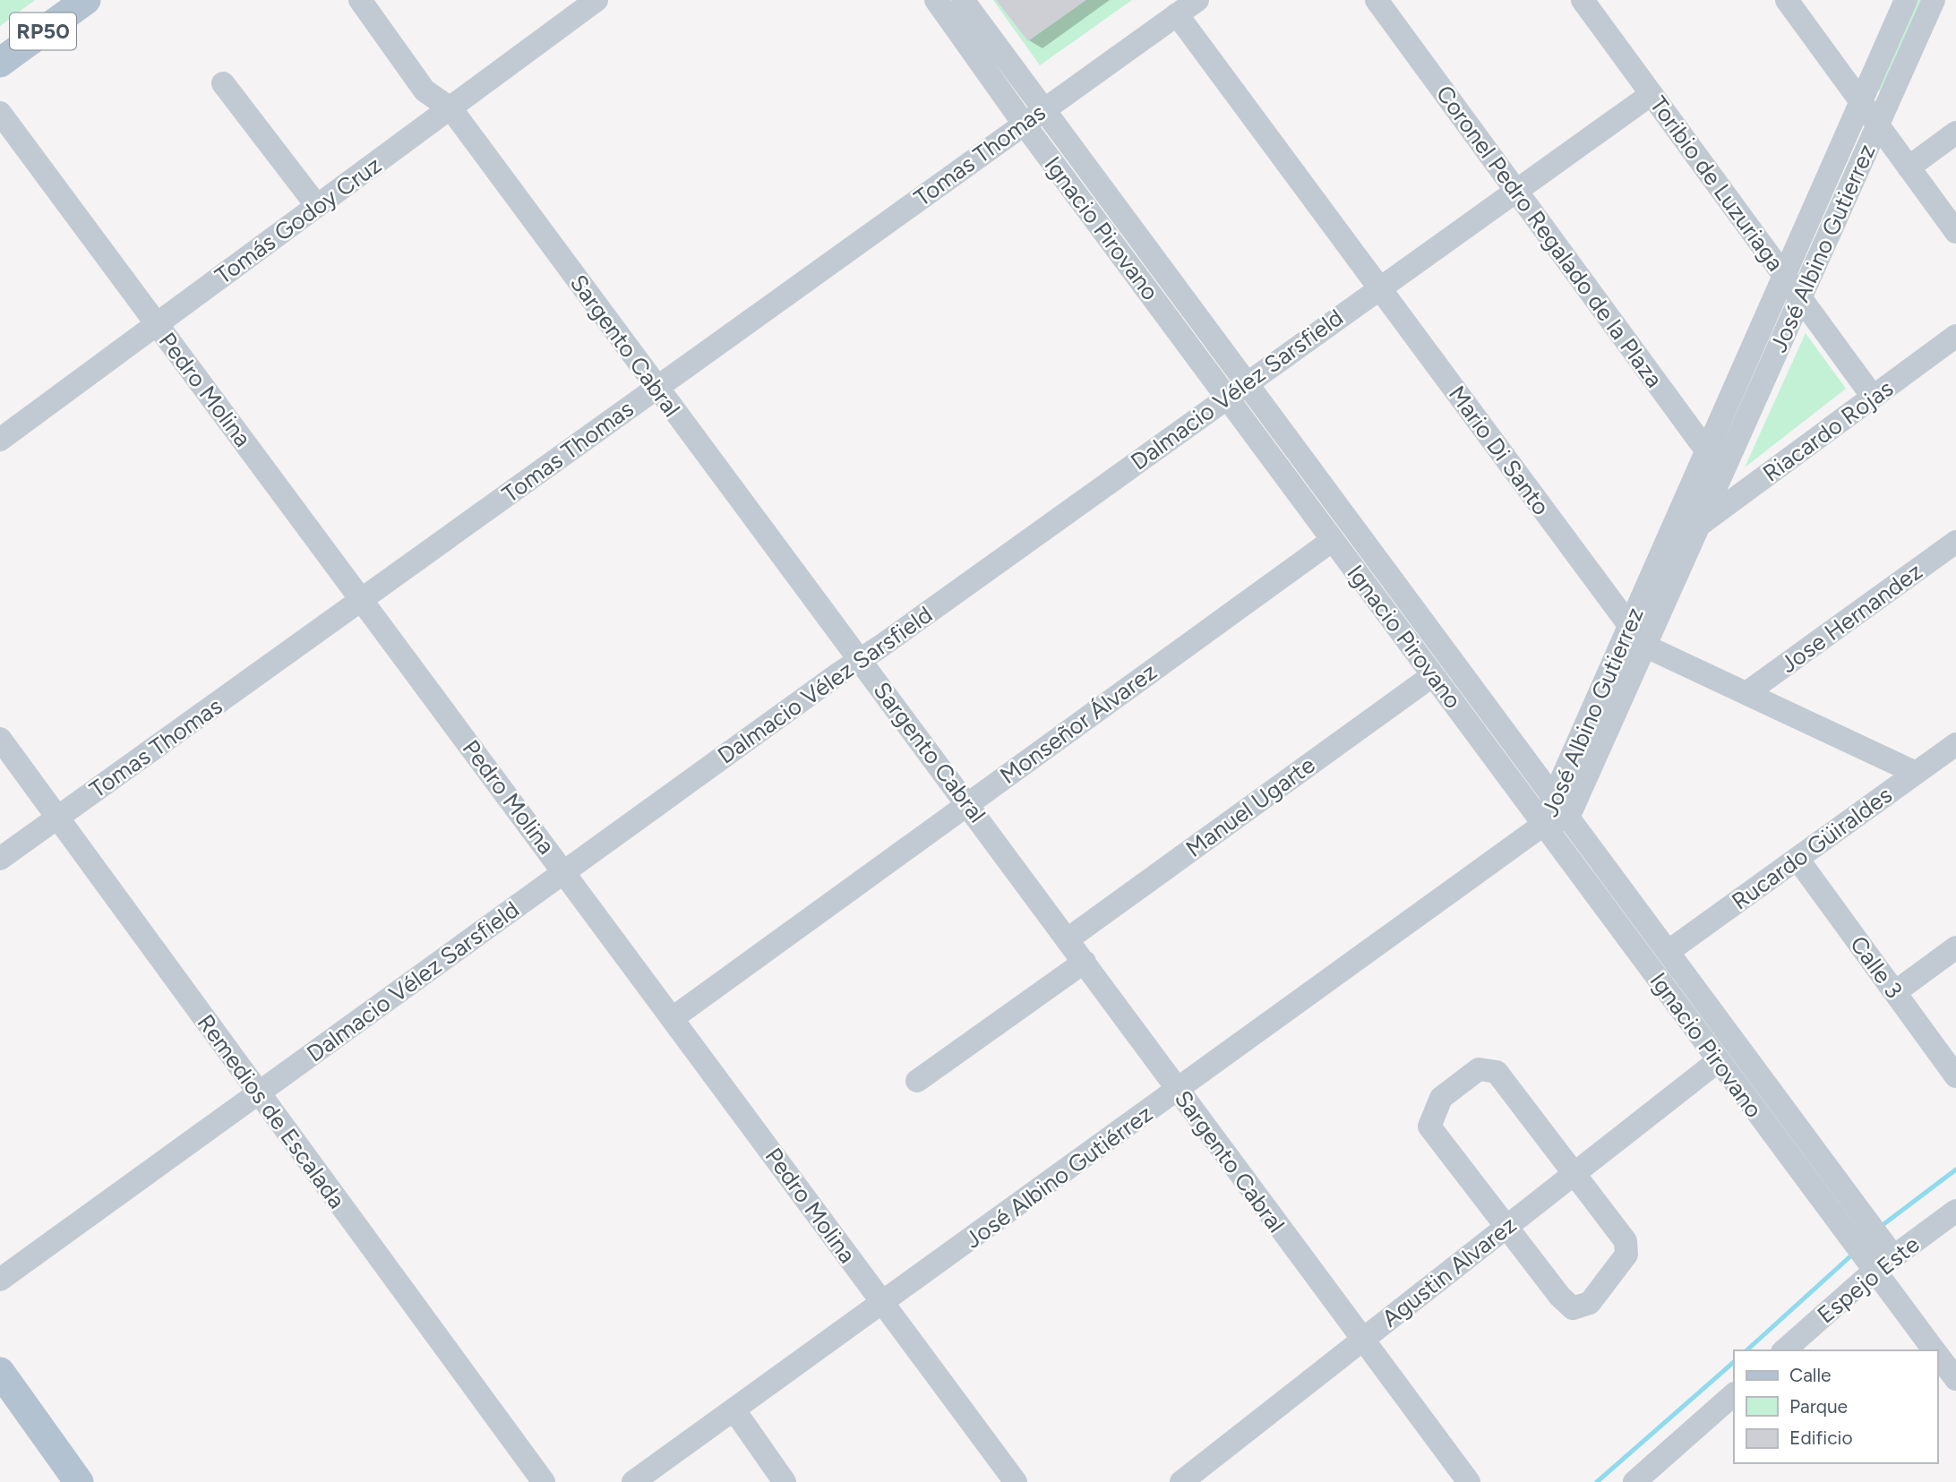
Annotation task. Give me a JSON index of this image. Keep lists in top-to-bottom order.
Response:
{
  "streets": {
    "main road": ["RP50"],
    "street": [
      "Tomas Thomas",
      "Toribio de Luzuriaga",
      "Tomás Godoy Cruz",
      "Ignacio Pirovano",
      "Coronel Pedro Regalado de la Plaza",
      "José Albino Gutierrez",
      "Sargento Cabral",
      "Pedro Molina",
      "Dalmacio Vélez Sarsfield",
      "Riacardo Rojas",
      "Mario Di Santo",
      "Jose Hernandez",
      "Monseñor Álvarez",
      "Manuel Ugarte",
      "Rucardo Güiraldes",
      "Calle 3",
      "Remedios de Escalada",
      "José Albino Gutiérrez",
      "Agustin Alvarez",
      "Espejo Este"
    ]
  },
  "crossings": [
    ["Tomas Thomas", "Ignacio Pirovano"],
    ["Tomas Thomas", "Sargento Cabral"],
    ["Tomas Thomas", "Pedro Molina"],
    ["Tomas Thomas", "Mario Di Santo"],
    ["Tomas Thomas", "Remedios de Escalada"],
    ["Toribio de Luzuriaga", "José Albino Gutierrez"],
    ["Toribio de Luzuriaga", "Dalmacio Vélez Sarsfield"],
    ["Toribio de Luzuriaga", "Riacardo Rojas"],
    ["Tomás Godoy Cruz", "Sargento Cabral"],
    ["Tomás Godoy Cruz", "Pedro Molina"],
    ["Ignacio Pirovano", "José Albino Gutierrez"],
    ["Ignacio Pirovano", "Dalmacio Vélez Sarsfield"],
    ["Ignacio Pirovano", "Monseñor Álvarez"],
    ["Ignacio Pirovano", "Manuel Ugarte"],
    ["Ignacio Pirovano", "Rucardo Güiraldes"],
    ["Ignacio Pirovano", "José Albino Gutiérrez"],
    ["Ignacio Pirovano", "Agustin Alvarez"],
    ["Ignacio Pirovano", "Espejo Este"],
    ["Coronel Pedro Regalado de la Plaza", "José Albino Gutierrez"],
    ["Coronel Pedro Regalado de la Plaza", "Dalmacio Vélez Sarsfield"],
    ["José Albino Gutierrez", "Riacardo Rojas"],
    ["José Albino Gutierrez", "Mario Di Santo"],
    ["José Albino Gutierrez", "José Albino Gutiérrez"],
    ["Sargento Cabral", "Dalmacio Vélez Sarsfield"],
    ["Sargento Cabral", "Monseñor Álvarez"],
    ["Sargento Cabral", "Manuel Ugarte"],
    ["Sargento Cabral", "José Albino Gutiérrez"],
    ["Sargento Cabral", "Agustin Alvarez"],
    ["Pedro Molina", "Dalmacio Vélez Sarsfield"],
    ["Pedro Molina", "Monseñor Álvarez"],
    ["Pedro Molina", "José Albino Gutiérrez"],
    ["Dalmacio Vélez Sarsfield", "Mario Di Santo"],
    ["Dalmacio Vélez Sarsfield", "Remedios de Escalada"],
    ["Mario Di Santo", "Jose Hernandez"],
    ["Mario Di Santo", "Rucardo Güiraldes"],
    ["Rucardo Güiraldes", "Calle 3"]
  ],
  "legend": ["Calle", "Parque", "Edificio"]
}
